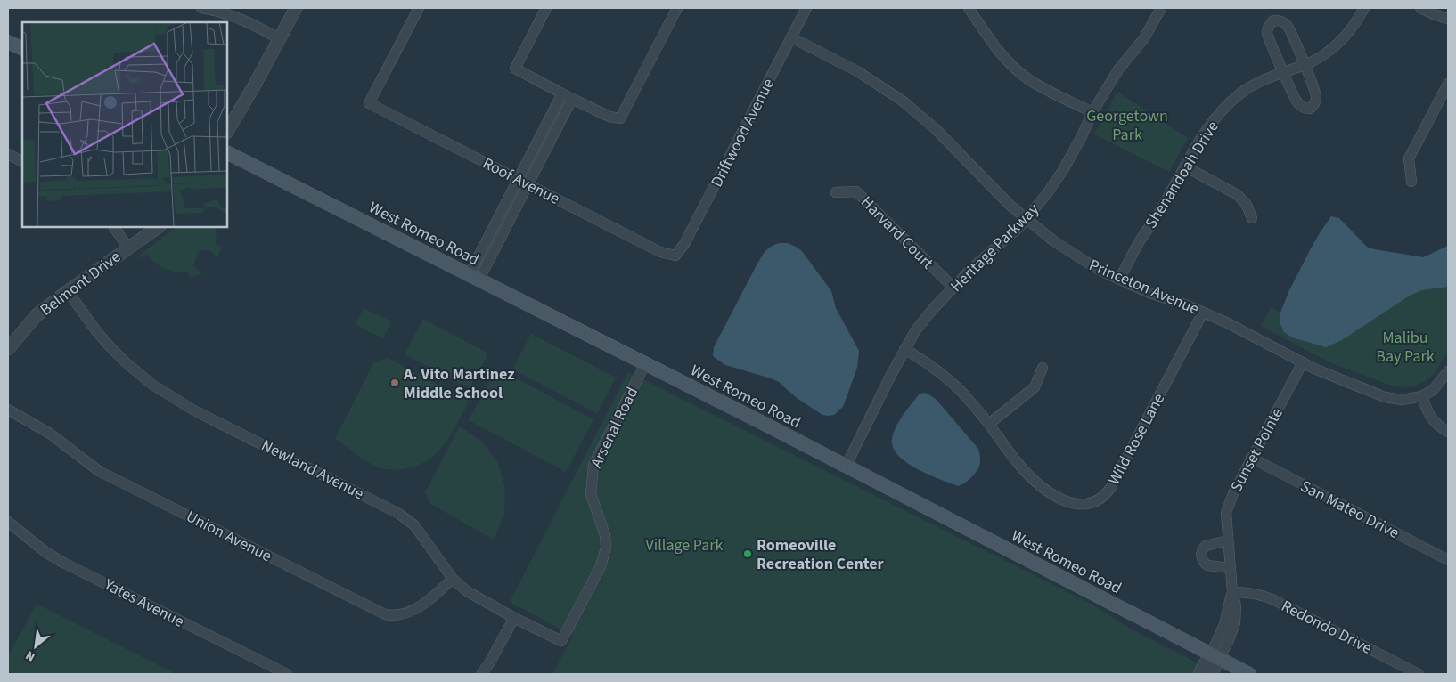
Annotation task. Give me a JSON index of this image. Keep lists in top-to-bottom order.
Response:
{
  "streets": {
    "main road": ["West Romeo Road"],
    "street": [
      "Driftwood Avenue",
      "Shenandoah Drive",
      "Roof Avenue",
      "Harvard Court",
      "Heritage Parkway",
      "Belmont Drive",
      "Princeton Avenue",
      "Arsenal Road",
      "Wild Rose Lane",
      "Sunset Pointe",
      "Newland Avenue",
      "San Mateo Drive",
      "Union Avenue",
      "Yates Avenue",
      "Redondo Drive"
    ]
  },
  "crossings": [
    ["Driftwood Avenue", "Roof Avenue"],
    ["Driftwood Avenue", "Princeton Avenue"],
    ["Shenandoah Drive", "Princeton Avenue"],
    ["Harvard Court", "Heritage Parkway"],
    ["West Romeo Road", "Heritage Parkway"],
    ["West Romeo Road", "Arsenal Road"],
    ["West Romeo Road", "Sunset Pointe"],
    ["Heritage Parkway", "Princeton Avenue"],
    ["Heritage Parkway", "Wild Rose Lane"],
    ["Belmont Drive", "Newland Avenue"],
    ["Princeton Avenue", "Wild Rose Lane"],
    ["Princeton Avenue", "Sunset Pointe"],
    ["Arsenal Road", "Newland Avenue"],
    ["Sunset Pointe", "San Mateo Drive"],
    ["Sunset Pointe", "Redondo Drive"],
    ["Newland Avenue", "Union Avenue"]
  ],
  "parks": ["Georgetown Park", "Malibu Bay Park", "Village Park"],
  "places": ["A. Vito Martinez Middle School", "Romeoville Recreation Center"],
  "north": "bottom left"
}
